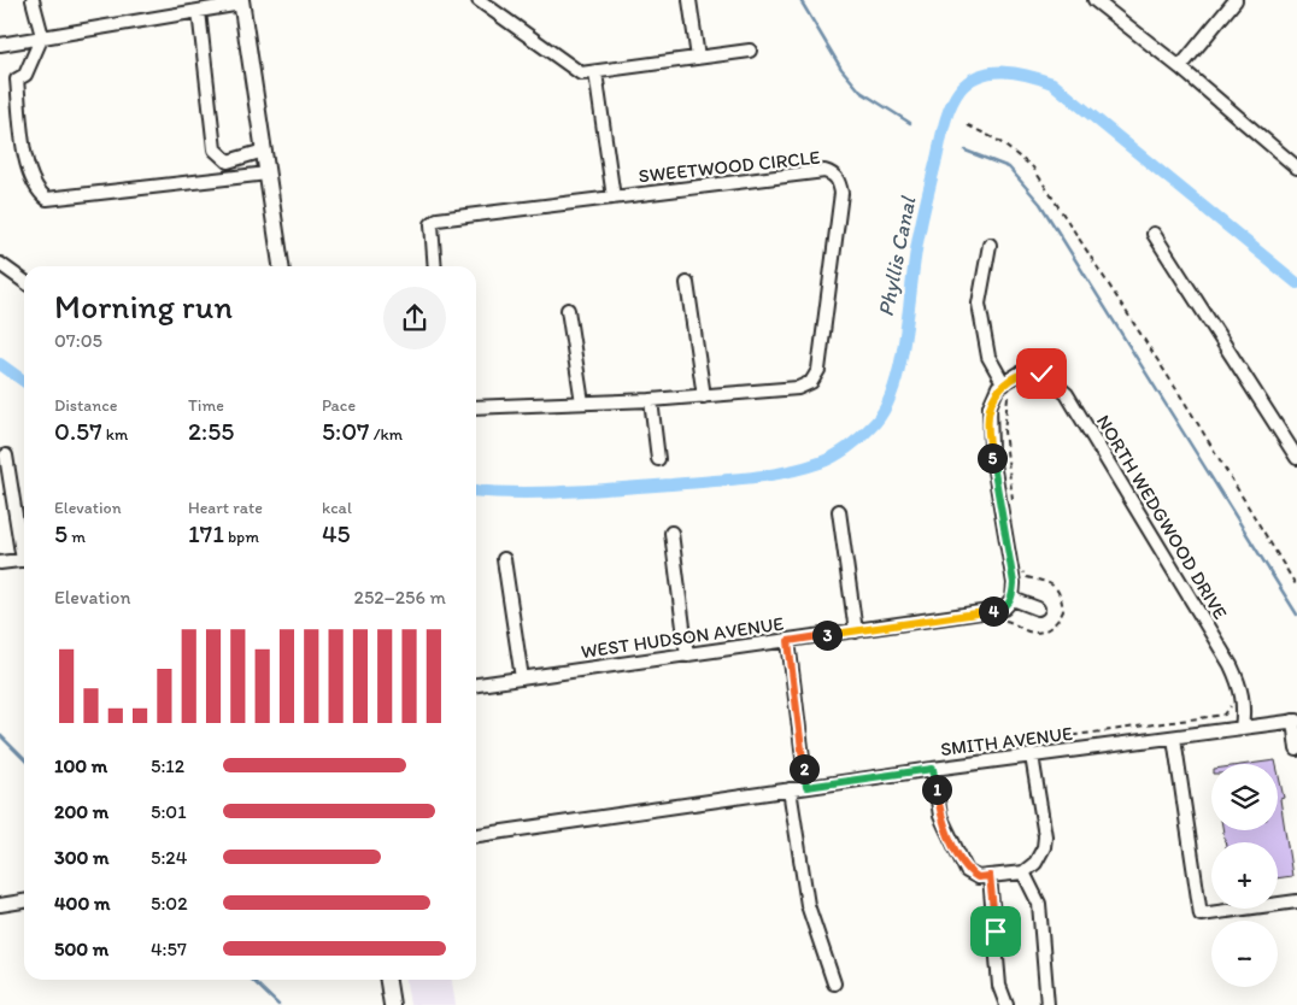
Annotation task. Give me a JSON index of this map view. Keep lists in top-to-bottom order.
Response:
{
  "streets": {
    "street": [
      "SWEETWOOD CIRCLE",
      "NORTH WEDGWOOD DRIVE",
      "WEST HUDSON AVENUE",
      "SMITH AVENUE"
    ]
  },
  "crossings": [
    ["NORTH WEDGWOOD DRIVE", "SMITH AVENUE"]
  ],
  "water": ["Phyllis Canal"],
  "page": {
    "heading": ["Morning run", "07:05"],
    "stats": [
      ["Distance", "0.57 km"],
      ["Time", "2:55"],
      ["Pace", "5:07 /km"],
      ["Elevation", "5 m"],
      ["Heart rate", "171 bpm"],
      ["kcal", "45"]
    ],
    "pins": [
      "5",
      "4",
      "3",
      "2",
      "1"
    ],
    "chart": ["Elevation", "252–256 m"],
    "list": [
      {
        "name": "100 m",
        "note": "5:12"
      },
      {
        "name": "200 m",
        "note": "5:01"
      },
      {
        "name": "300 m",
        "note": "5:24"
      },
      {
        "name": "400 m",
        "note": "5:02"
      },
      {
        "name": "500 m",
        "note": "4:57"
      }
    ],
    "map_buttons": ["+", "−"]
  }
}
